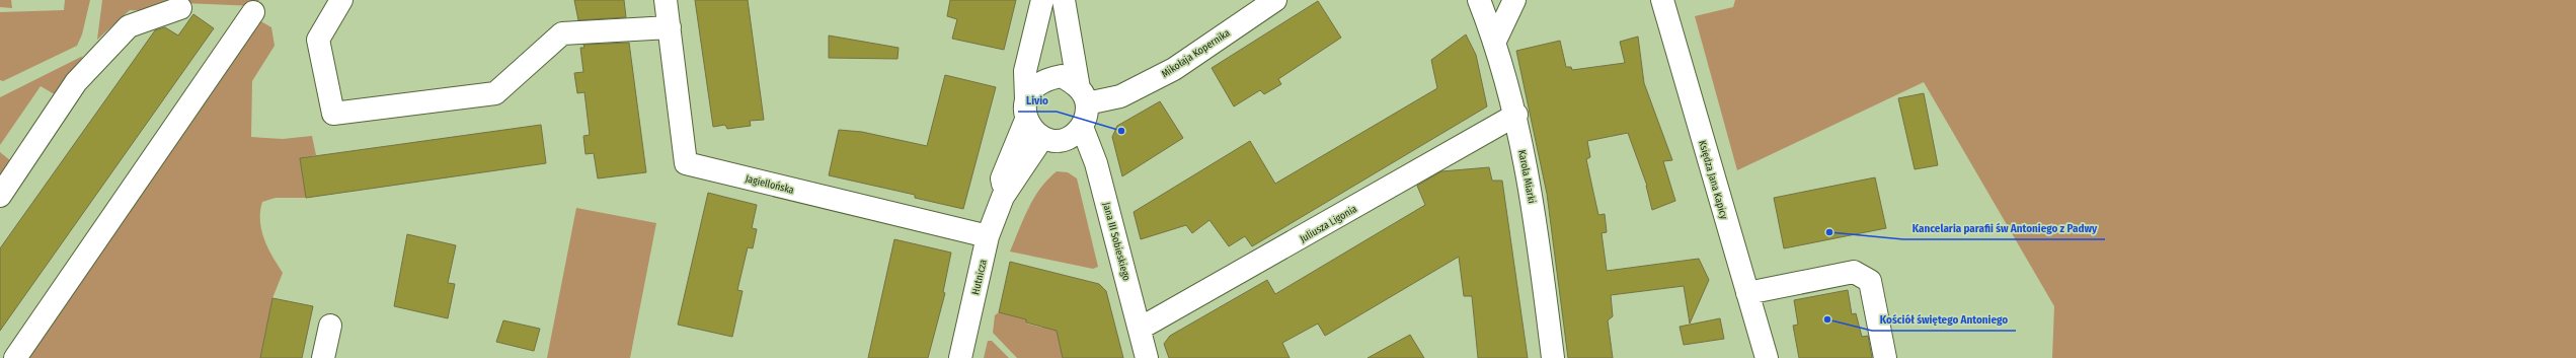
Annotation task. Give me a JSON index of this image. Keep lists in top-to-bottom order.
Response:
{
  "streets": {
    "street": [
      "Mikołaja Kopernika",
      "Karola Miarki",
      "Księdza Jana Kapicy",
      "Jagiellońska",
      "Juliusza Ligonia",
      "Jana III Sobieskiego",
      "Hutnicza"
    ]
  },
  "crossings": [
    ["Mikołaja Kopernika", "Jana III Sobieskiego"],
    ["Mikołaja Kopernika", "Hutnicza"],
    ["Karola Miarki", "Juliusza Ligonia"],
    ["Jagiellońska", "Hutnicza"],
    ["Juliusza Ligonia", "Jana III Sobieskiego"],
    ["Jana III Sobieskiego", "Hutnicza"]
  ],
  "places": ["Livio", "Kancelaria parafii św Antoniego z Padwy", "Kościół świętego Antoniego"]
}
